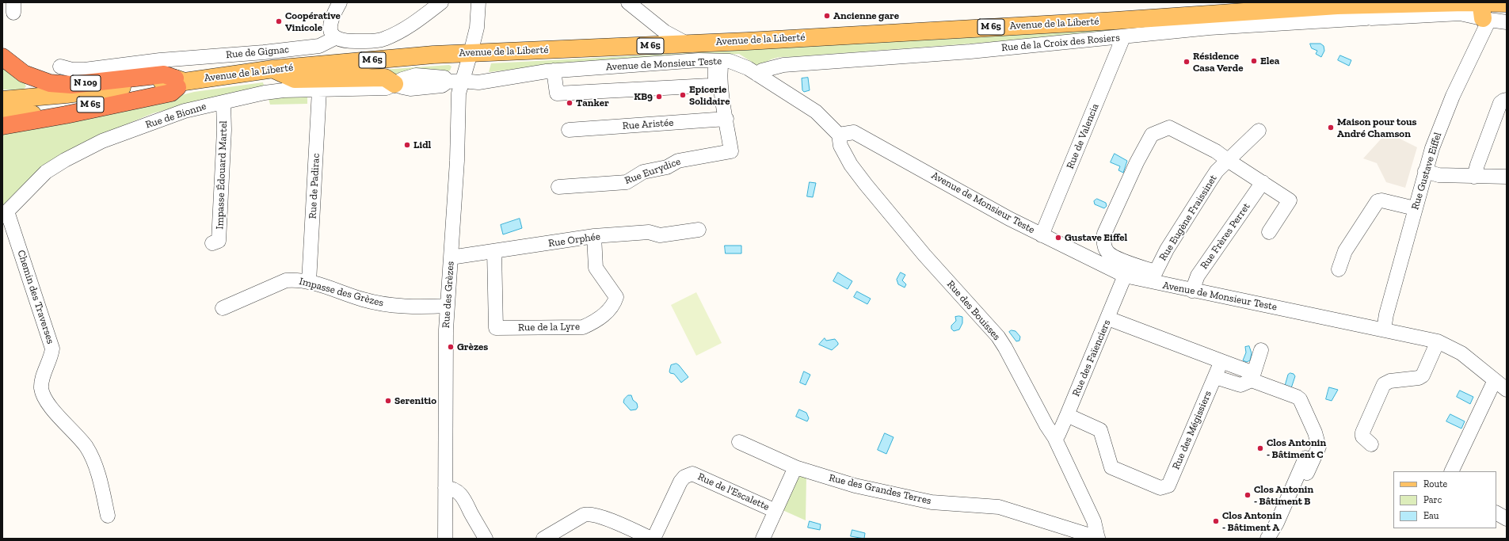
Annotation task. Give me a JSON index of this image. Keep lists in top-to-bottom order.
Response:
{
  "streets": {
    "highway": ["N 109"],
    "main road": ["Avenue de la Liberté", "M 65"],
    "street": [
      "Rue de la Croix des Rosiers",
      "Rue de Gignac",
      "Avenue de Monsieur Teste",
      "Rue de Bionne",
      "Rue Aristée",
      "Rue de Valencia",
      "Rue Eurydice",
      "Rue Gustave Eiffel",
      "Impasse Édouard Martel",
      "Rue de Padirac",
      "Rue Eugène Fraissinet",
      "Rue Frères Perret",
      "Rue Orphée",
      "Impasse des Grèzes",
      "Rue des Grèzes",
      "Chemin des Traverses",
      "Rue des Bouisses",
      "Rue de la Lyre",
      "Rue des Faïenciers",
      "Rue des Mégissiers",
      "Rue des Grandes Terres",
      "Rue de l'Escalette"
    ]
  },
  "crossings": [
    ["Avenue de la Liberté", "M 65"],
    ["Avenue de la Liberté", "Rue de la Croix des Rosiers"],
    ["Avenue de la Liberté", "N 109"],
    ["Avenue de la Liberté", "Rue Gustave Eiffel"],
    ["Avenue de la Liberté", "Rue des Grèzes"],
    ["M 65", "Rue de Bionne"],
    ["Rue de la Croix des Rosiers", "Avenue de Monsieur Teste"],
    ["Rue de la Croix des Rosiers", "Rue de Valencia"],
    ["Rue de la Croix des Rosiers", "Rue Gustave Eiffel"],
    ["Avenue de Monsieur Teste", "Rue de Valencia"],
    ["Avenue de Monsieur Teste", "Rue Eurydice"],
    ["Avenue de Monsieur Teste", "Rue Gustave Eiffel"],
    ["Avenue de Monsieur Teste", "Rue Eugène Fraissinet"],
    ["Avenue de Monsieur Teste", "Rue Frères Perret"],
    ["Avenue de Monsieur Teste", "Rue des Grèzes"],
    ["Avenue de Monsieur Teste", "Rue des Bouisses"],
    ["Avenue de Monsieur Teste", "Rue des Faïenciers"],
    ["Rue de Bionne", "Impasse Édouard Martel"],
    ["Rue de Bionne", "Rue de Padirac"],
    ["Rue de Bionne", "Chemin des Traverses"],
    ["Rue Aristée", "Rue Eurydice"],
    ["Rue de Padirac", "Impasse des Grèzes"],
    ["Rue Orphée", "Rue des Grèzes"],
    ["Rue Orphée", "Rue de la Lyre"],
    ["Impasse des Grèzes", "Rue des Grèzes"],
    ["Rue des Bouisses", "Rue des Faïenciers"],
    ["Rue des Bouisses", "Rue des Grandes Terres"],
    ["Rue des Faïenciers", "Rue des Mégissiers"]
  ],
  "places": [
    "Ancienne gare",
    "Coopérative Vinicole",
    "Elea",
    "Résidence Casa Verde",
    "Epicerie Solidaire",
    "KB9",
    "Tanker",
    "Maison pour tous André Chamson",
    "Lidl",
    "Gustave Eiffel",
    "Grèzes",
    "Serenitio",
    "Clos Antonin - Bâtiment C",
    "Clos Antonin - Bâtiment B",
    "Clos Antonin - Bâtiment A"
  ],
  "legend": ["Route", "Parc", "Eau"]
}
